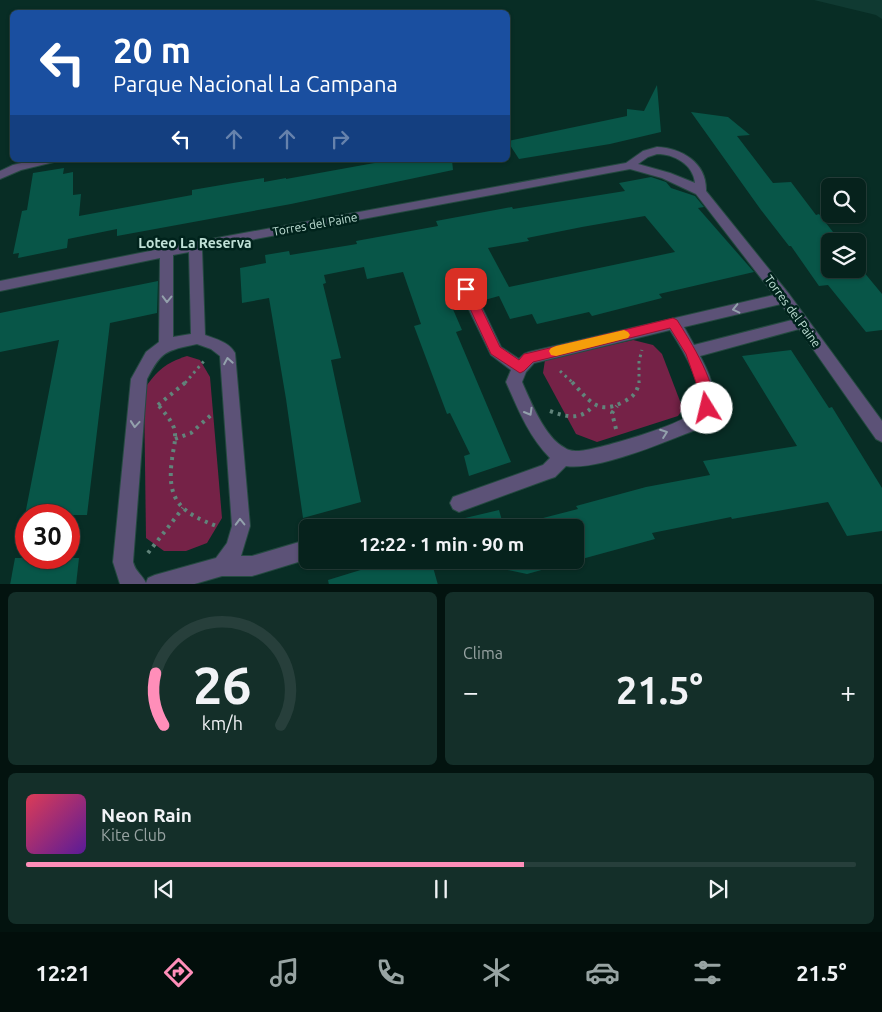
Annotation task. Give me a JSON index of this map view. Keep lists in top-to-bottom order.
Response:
{
  "streets": {
    "street": ["Torres del Paine"]
  },
  "districts": ["Loteo La Reserva"],
  "page": {
    "turn": ["20 m", "Parque Nacional La Campana"],
    "limit": "30",
    "trip": "12:22 · 1 min · 90 m",
    "tile": "Clima",
    "heat": ["−", "21.5°", "+"],
    "song": ["Neon Rain", "Kite Club"],
    "tabs": ["12:21", "21.5°"],
    "gauge": ["26", "km/h"]
  }
}
